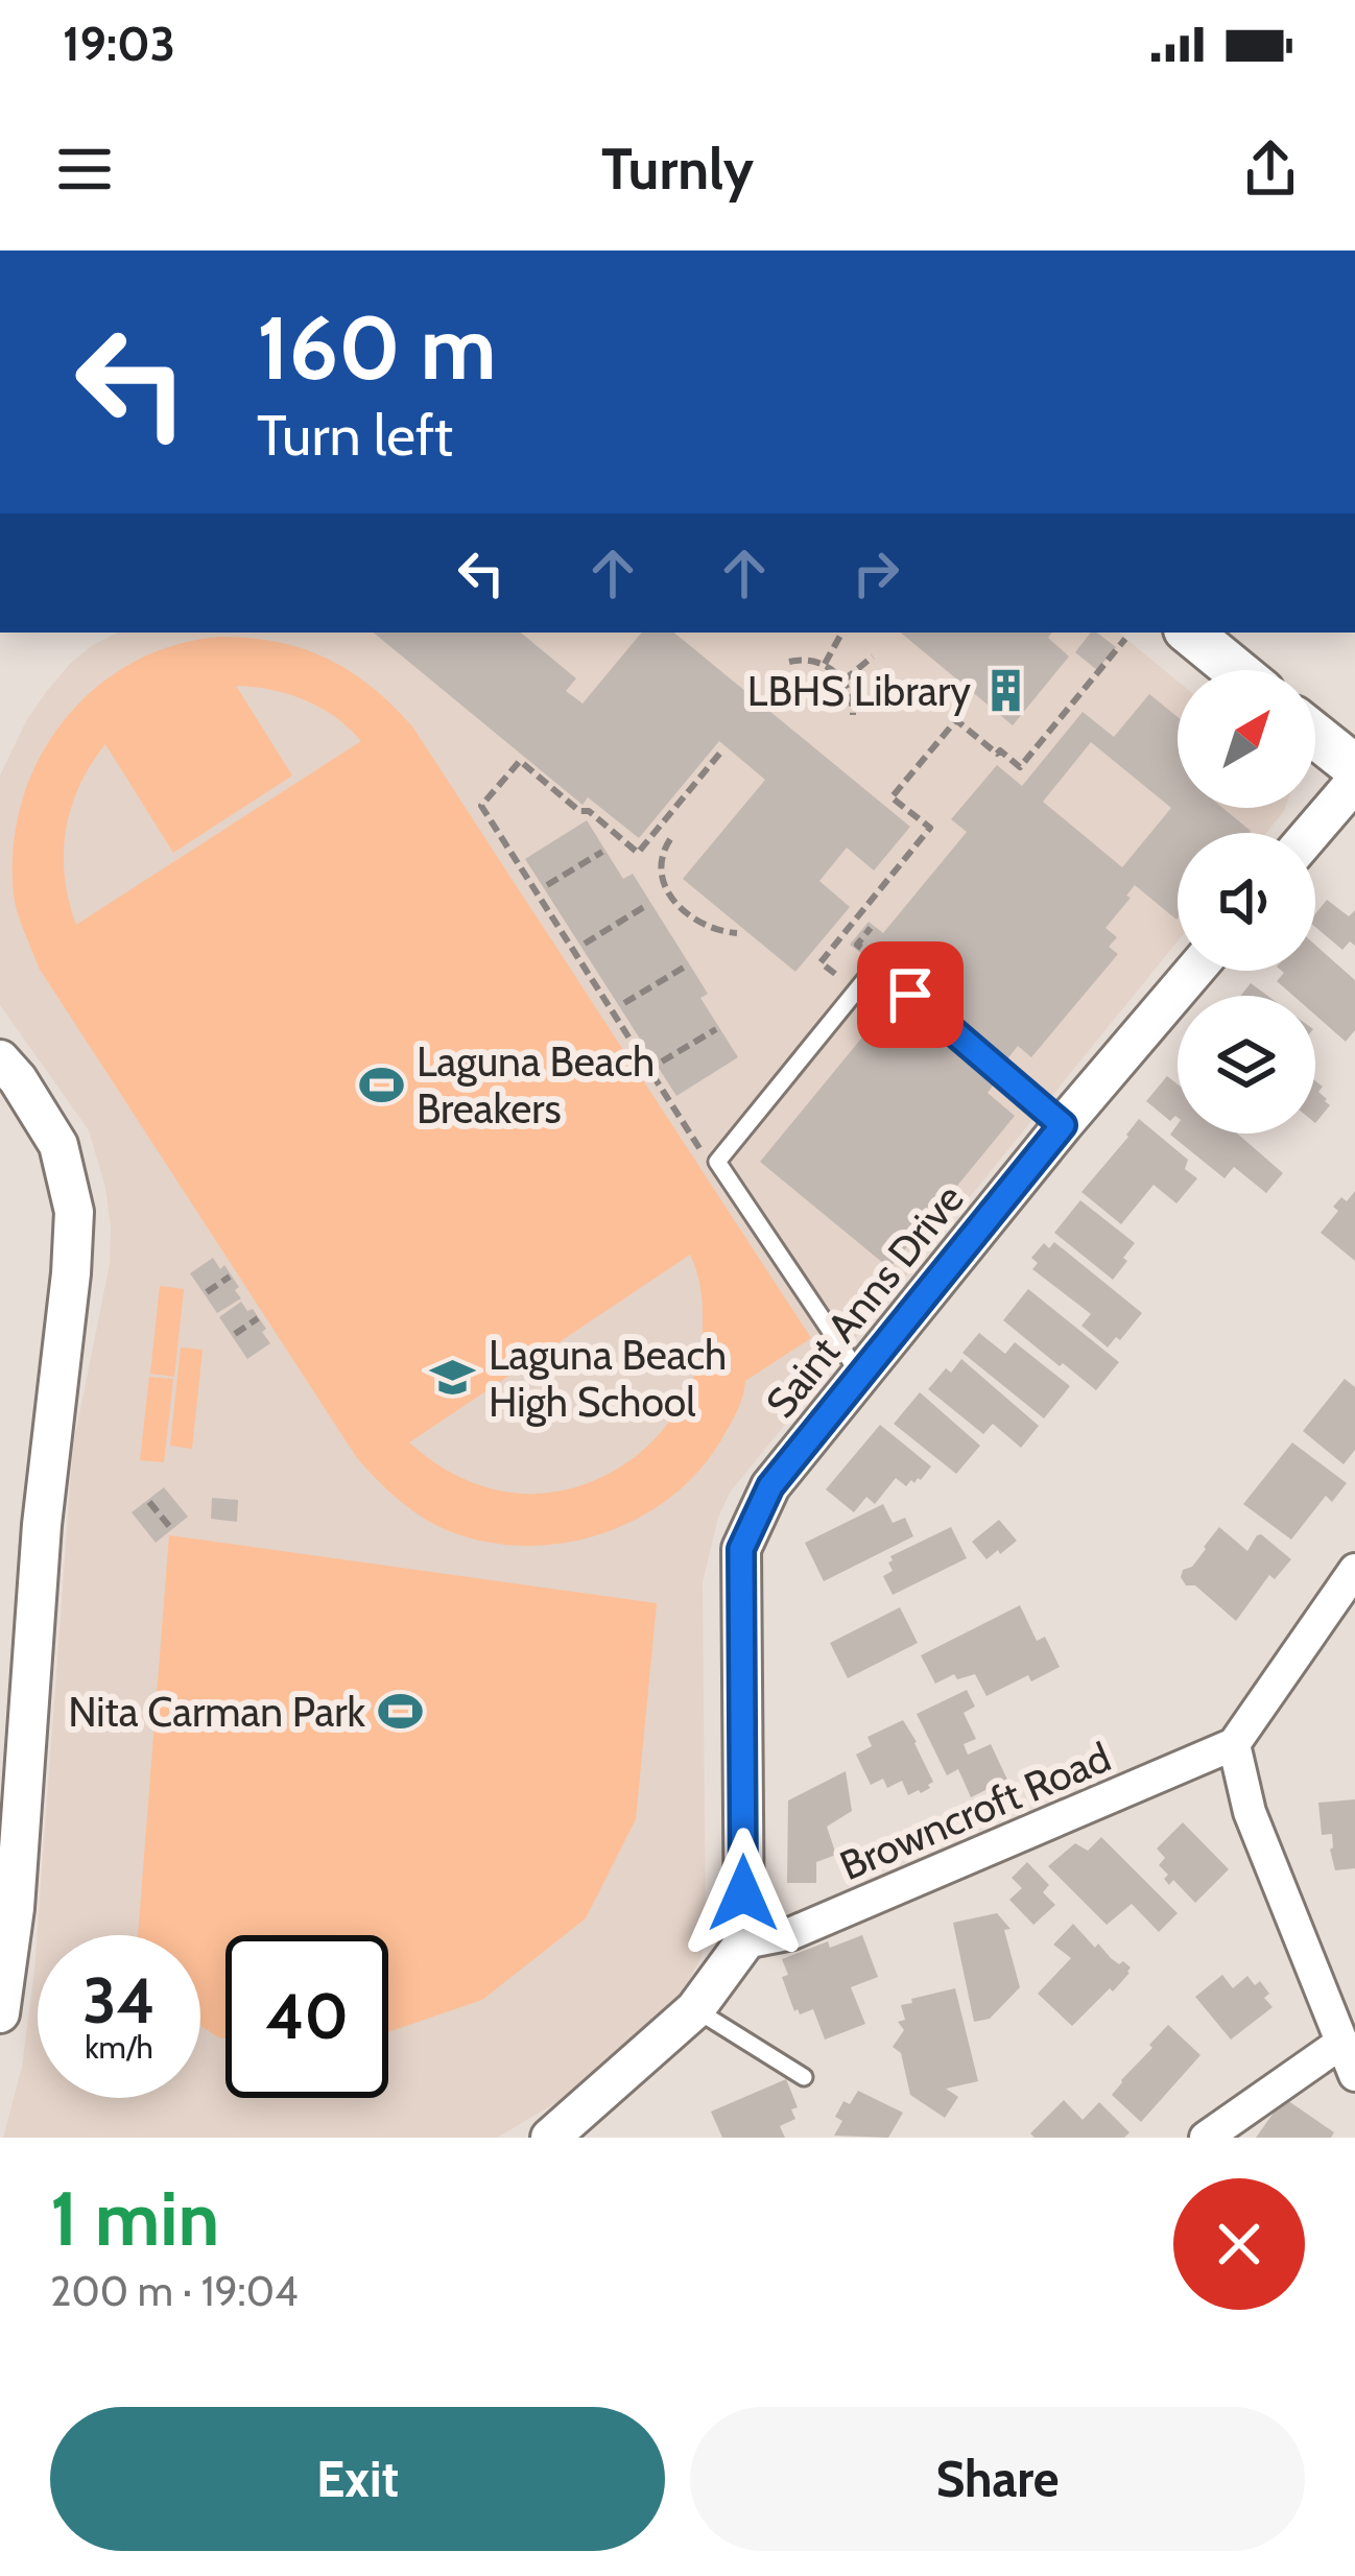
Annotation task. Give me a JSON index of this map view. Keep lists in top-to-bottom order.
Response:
{
  "streets": {
    "street": ["Saint Anns Drive", "Browncroft Road"]
  },
  "crossings": [
    ["Saint Anns Drive", "Browncroft Road"]
  ],
  "places": {
    "building": ["LBHS Library"],
    "sports": ["Laguna Beach Breakers", "Nita Carman Park"],
    "school or university": ["Laguna Beach High School"]
  },
  "north": "top right",
  "page": {
    "status": "19:03",
    "header": "Turnly",
    "turn": ["160 m", "Turn left"],
    "speed": "34 km/h",
    "limit": "40",
    "heading": ["1 min", "200 m · 19:04"],
    "buttons": ["Exit", "Share"]
  }
}
